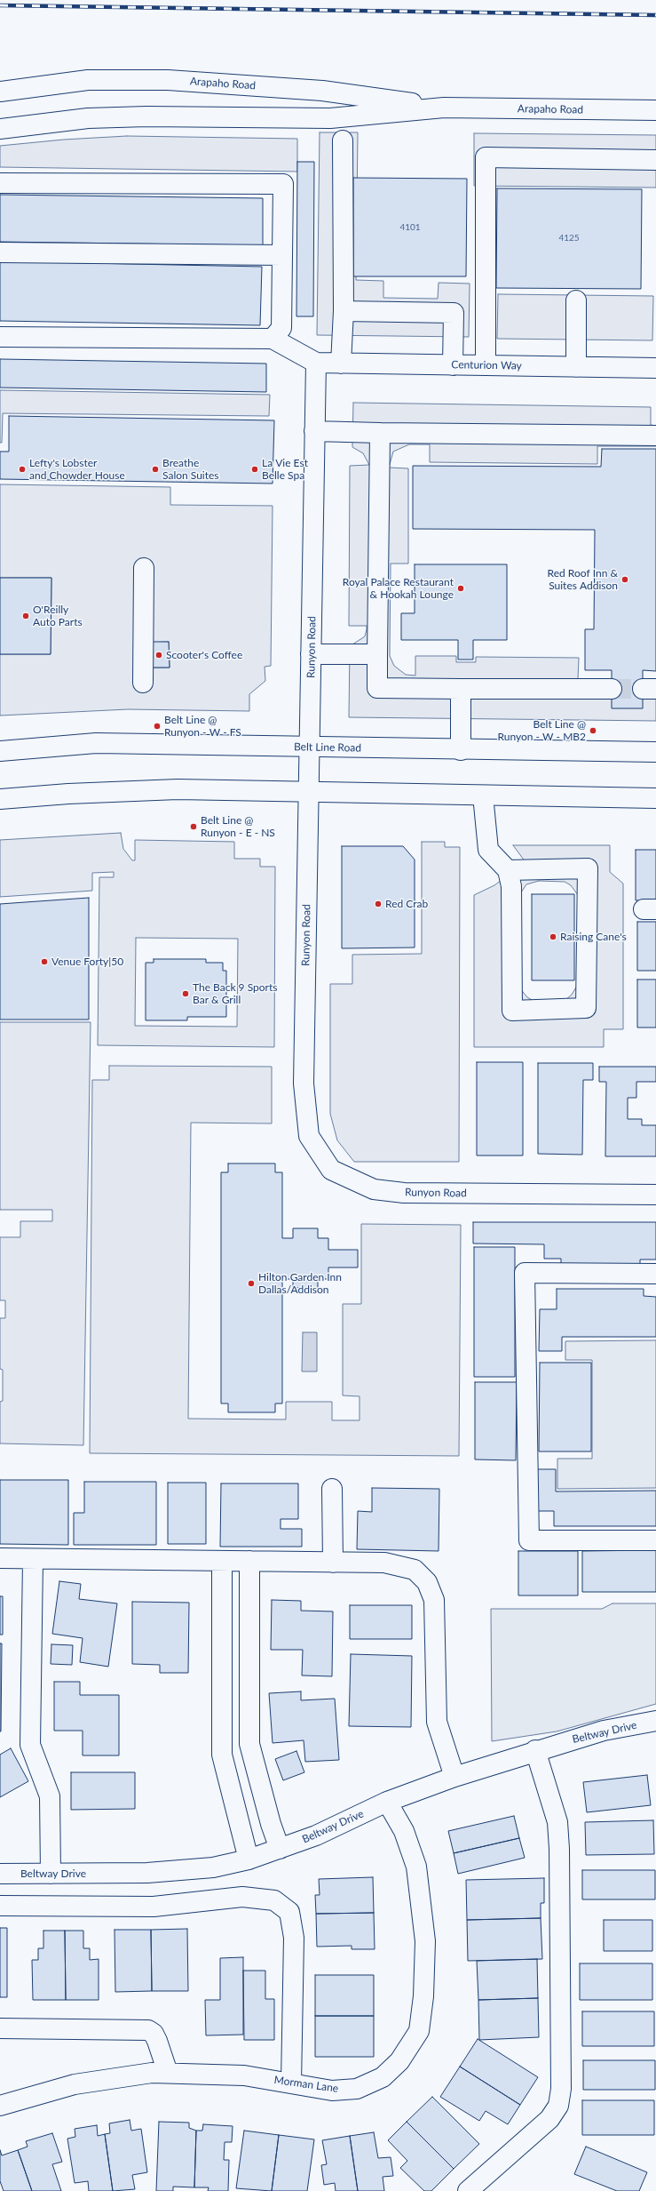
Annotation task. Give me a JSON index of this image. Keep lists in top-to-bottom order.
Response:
{
  "streets": {
    "street": [
      "Arapaho Road",
      "Centurion Way",
      "Runyon Road",
      "Belt Line Road",
      "Beltway Drive",
      "Morman Lane"
    ]
  },
  "crossings": [
    ["Centurion Way", "Runyon Road"],
    ["Runyon Road", "Belt Line Road"],
    ["Beltway Drive", "Morman Lane"]
  ],
  "places": [
    "Lefty's Lobster and Chowder House",
    "Breathe Salon Suites",
    "La Vie Est Belle Spa",
    "Red Roof Inn & Suites Addison",
    "Royal Palace Restaurant & Hookah Lounge",
    "O'Reilly Auto Parts",
    "Scooter's Coffee",
    "Belt Line @ Runyon - W - FS",
    "Belt Line @ Runyon - W - MB2",
    "Belt Line @ Runyon - E - NS",
    "Red Crab",
    "Raising Cane's",
    "Venue Forty|50",
    "The Back 9 Sports Bar & Grill",
    "Hilton Garden Inn Dallas/Addison"
  ],
  "house_numbers": ["4101", "4125"]
}
